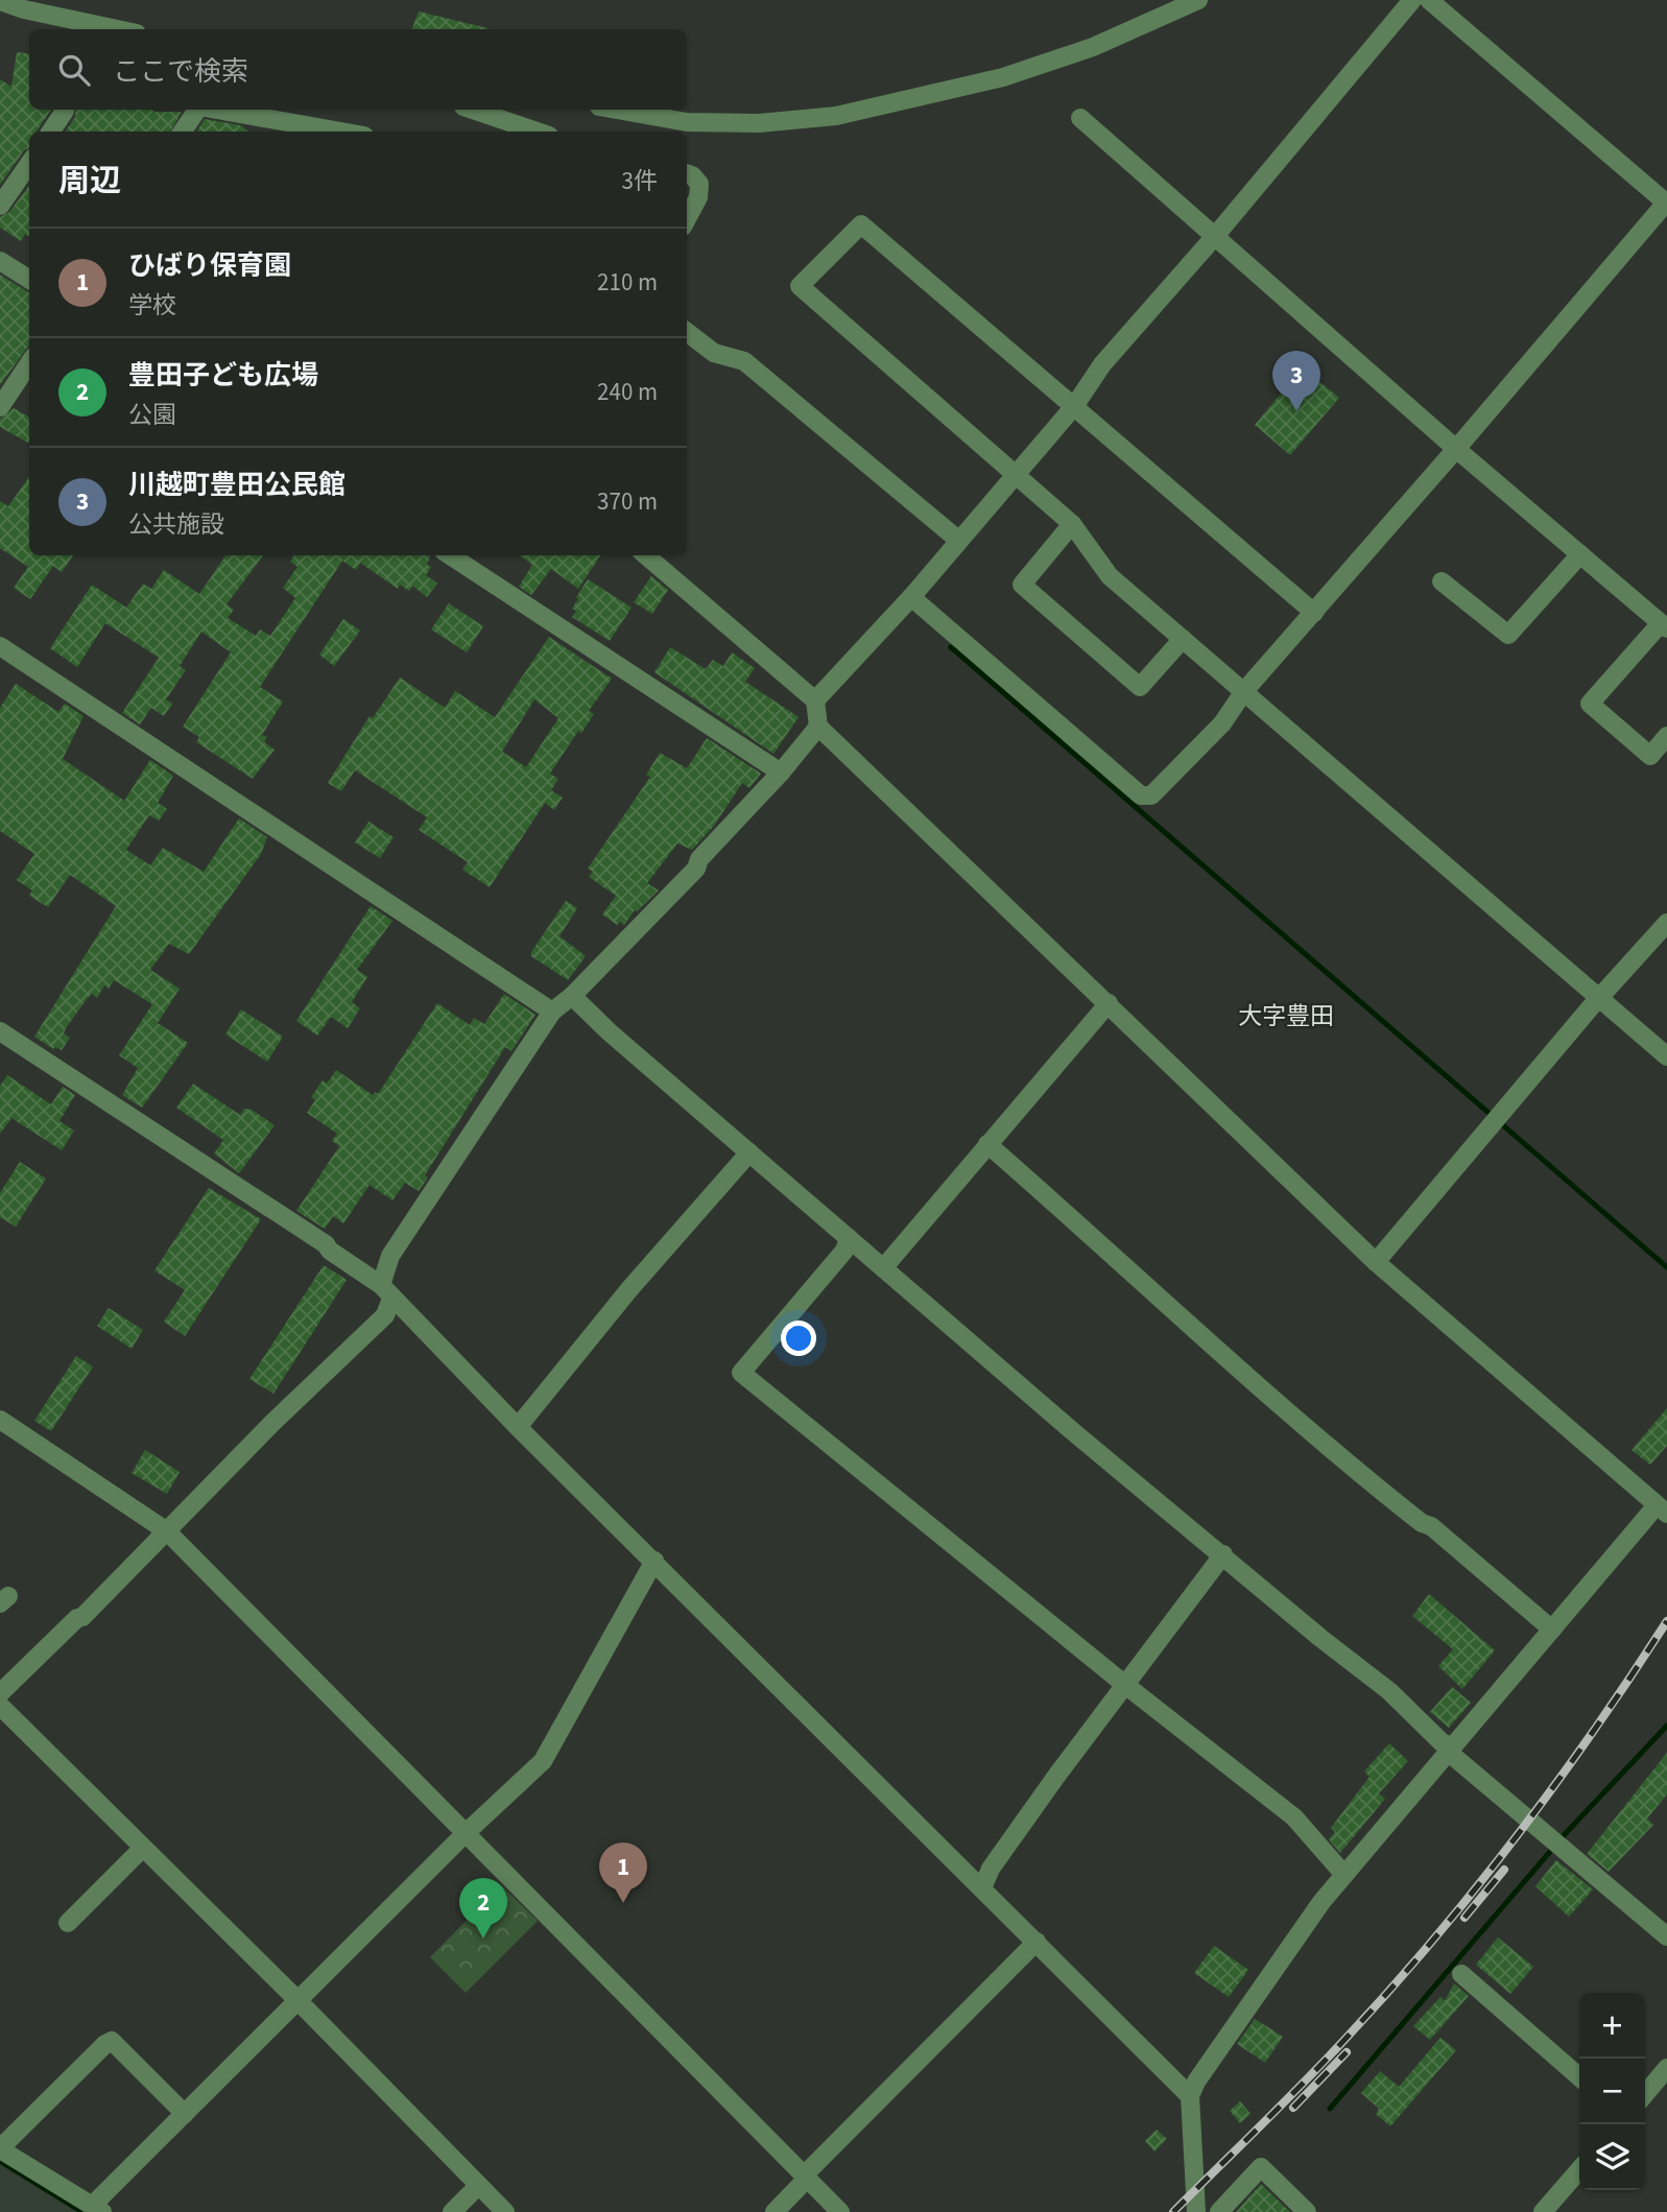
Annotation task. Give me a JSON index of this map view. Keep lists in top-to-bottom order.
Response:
{
  "districts": ["大字豊田"],
  "page": {
    "search": "ここで検索",
    "heading": ["周辺", "3件"],
    "list": [
      {
        "mark": "1",
        "name": "ひばり保育園",
        "note": "学校",
        "value": "210 m"
      },
      {
        "mark": "2",
        "name": "豊田子ども広場",
        "note": "公園",
        "value": "240 m"
      },
      {
        "mark": "3",
        "name": "川越町豊田公民館",
        "note": "公共施設",
        "value": "370 m"
      }
    ],
    "pins": ["3", "1", "2"],
    "map_buttons": ["+", "−"]
  }
}
